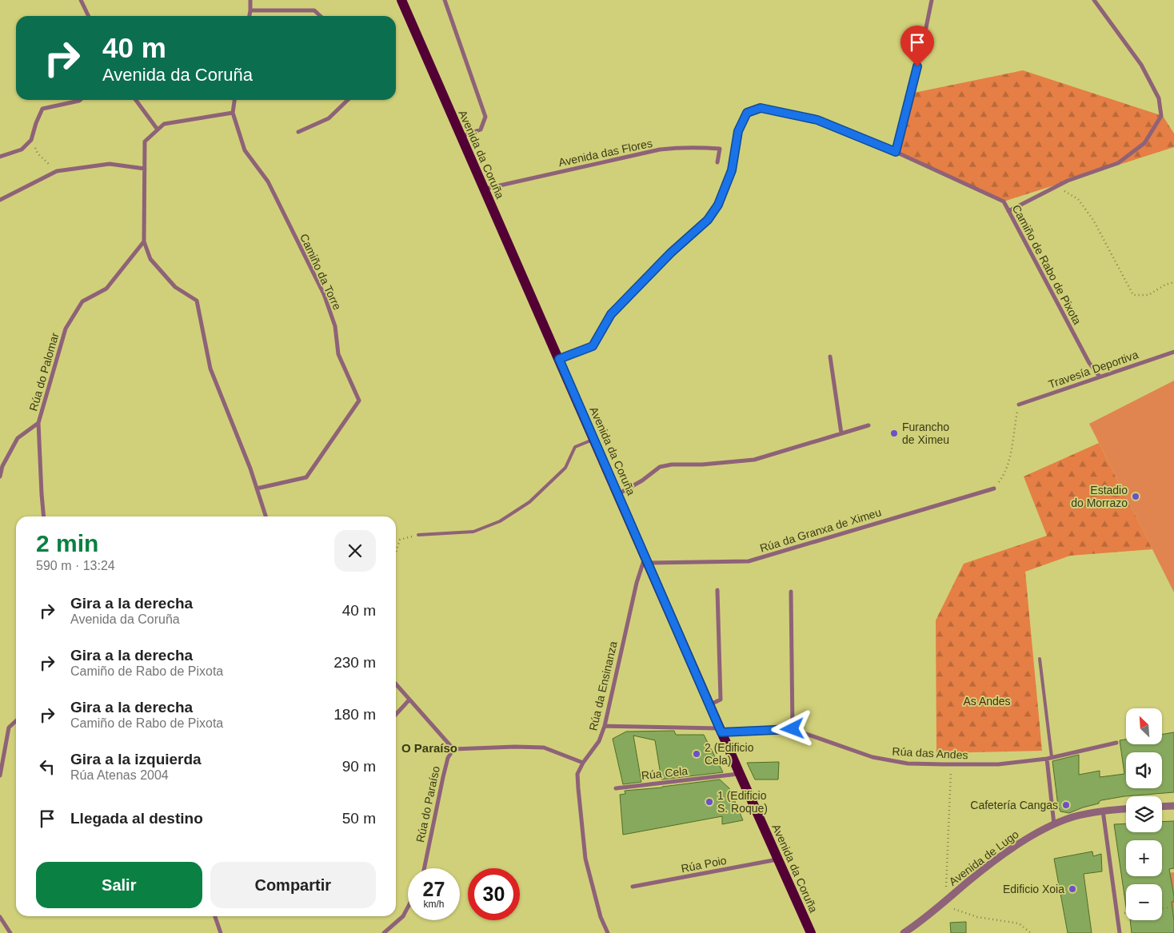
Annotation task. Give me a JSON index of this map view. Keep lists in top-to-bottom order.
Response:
{
  "streets": {
    "main road": ["Avenida da Coruña"],
    "street": [
      "Avenida das Flores",
      "Camiño de Rabo de Pixota",
      "Camiño da Torre",
      "Travesía Deportiva",
      "Rúa do Palomar",
      "Rúa da Granxa de Ximeu",
      "Rúa da Ensinanza",
      "Rúa das Andes",
      "Rúa Cela",
      "Rúa do Paraíso",
      "Avenida de Lugo",
      "Rúa Poio"
    ]
  },
  "crossings": [
    ["Avenida das Flores", "Avenida da Coruña"],
    ["Avenida da Coruña", "Camiño de Rabo de Pixota"],
    ["Avenida da Coruña", "Rúa da Granxa de Ximeu"],
    ["Avenida da Coruña", "Rúa da Ensinanza"],
    ["Avenida da Coruña", "Rúa das Andes"],
    ["Avenida da Coruña", "Rúa Cela"],
    ["Avenida da Coruña", "Rúa Poio"],
    ["Camiño de Rabo de Pixota", "Travesía Deportiva"],
    ["Rúa da Granxa de Ximeu", "Rúa da Ensinanza"],
    ["Rúa da Ensinanza", "Rúa das Andes"]
  ],
  "districts": ["O Paraíso"],
  "parks": ["As Andes"],
  "places": [
    "Furancho de Ximeu",
    "Estadio do Morrazo",
    "2 (Edificio Cela)",
    "1 (Edificio S. Roque)",
    "Cafetería Cangas",
    "Edificio Xoia"
  ],
  "north": "top left",
  "page": {
    "turn": ["40 m", "Avenida da Coruña"],
    "heading": ["2 min", "590 m · 13:24"],
    "list": [
      {
        "name": "Gira a la derecha",
        "note": "Avenida da Coruña",
        "value": "40 m"
      },
      {
        "name": "Gira a la derecha",
        "note": "Camiño de Rabo de Pixota",
        "value": "230 m"
      },
      {
        "name": "Gira a la derecha",
        "note": "Camiño de Rabo de Pixota",
        "value": "180 m"
      },
      {
        "name": "Gira a la izquierda",
        "note": "Rúa Atenas 2004",
        "value": "90 m"
      },
      {
        "name": "Llegada al destino",
        "value": "50 m"
      }
    ],
    "map_buttons": ["+", "−"],
    "buttons": ["Salir", "Compartir"],
    "speed": "27 km/h",
    "limit": "30"
  }
}
